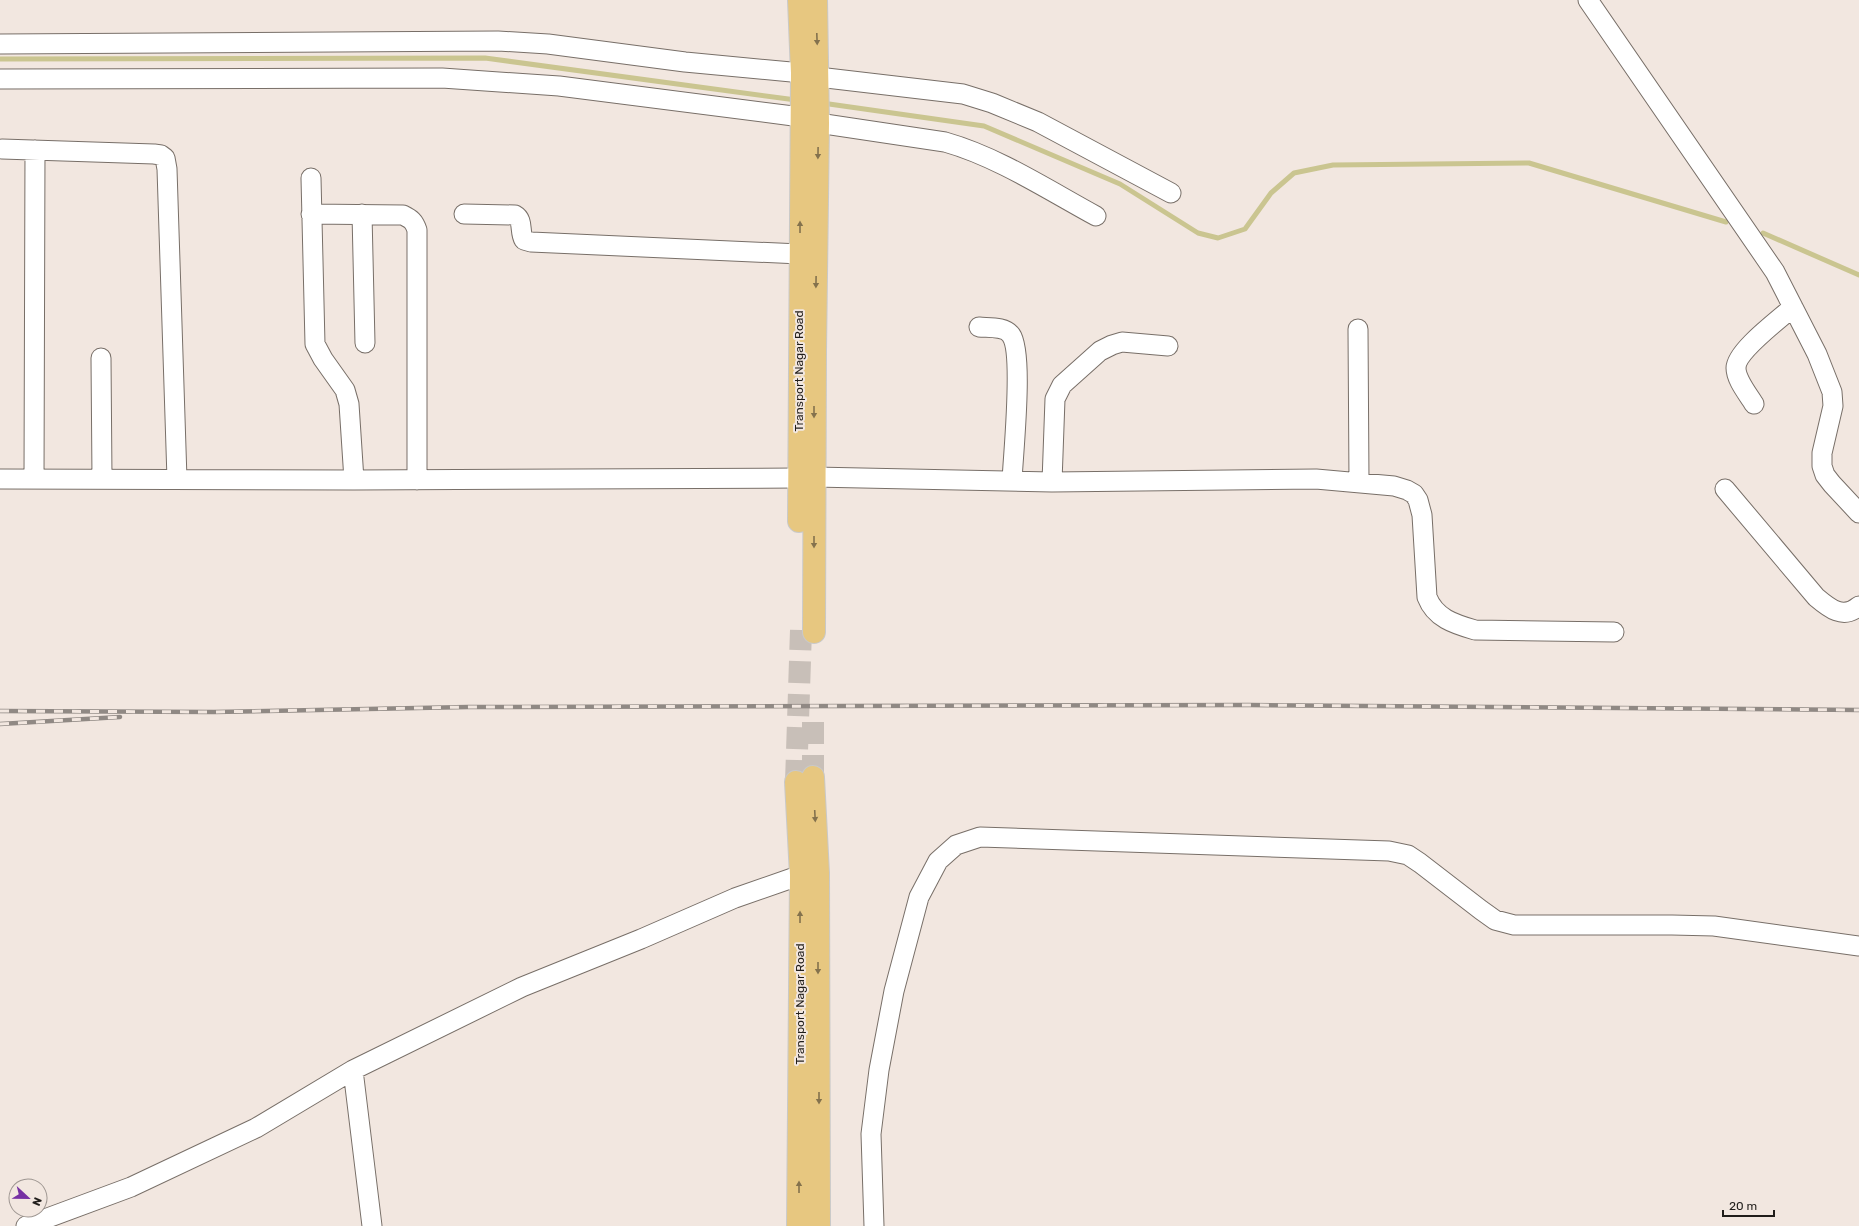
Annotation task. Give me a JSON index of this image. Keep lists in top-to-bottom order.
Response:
{
  "streets": {
    "main road": ["Transport Nagar Road"]
  },
  "scale_bar": "20 m",
  "north": "right"
}
